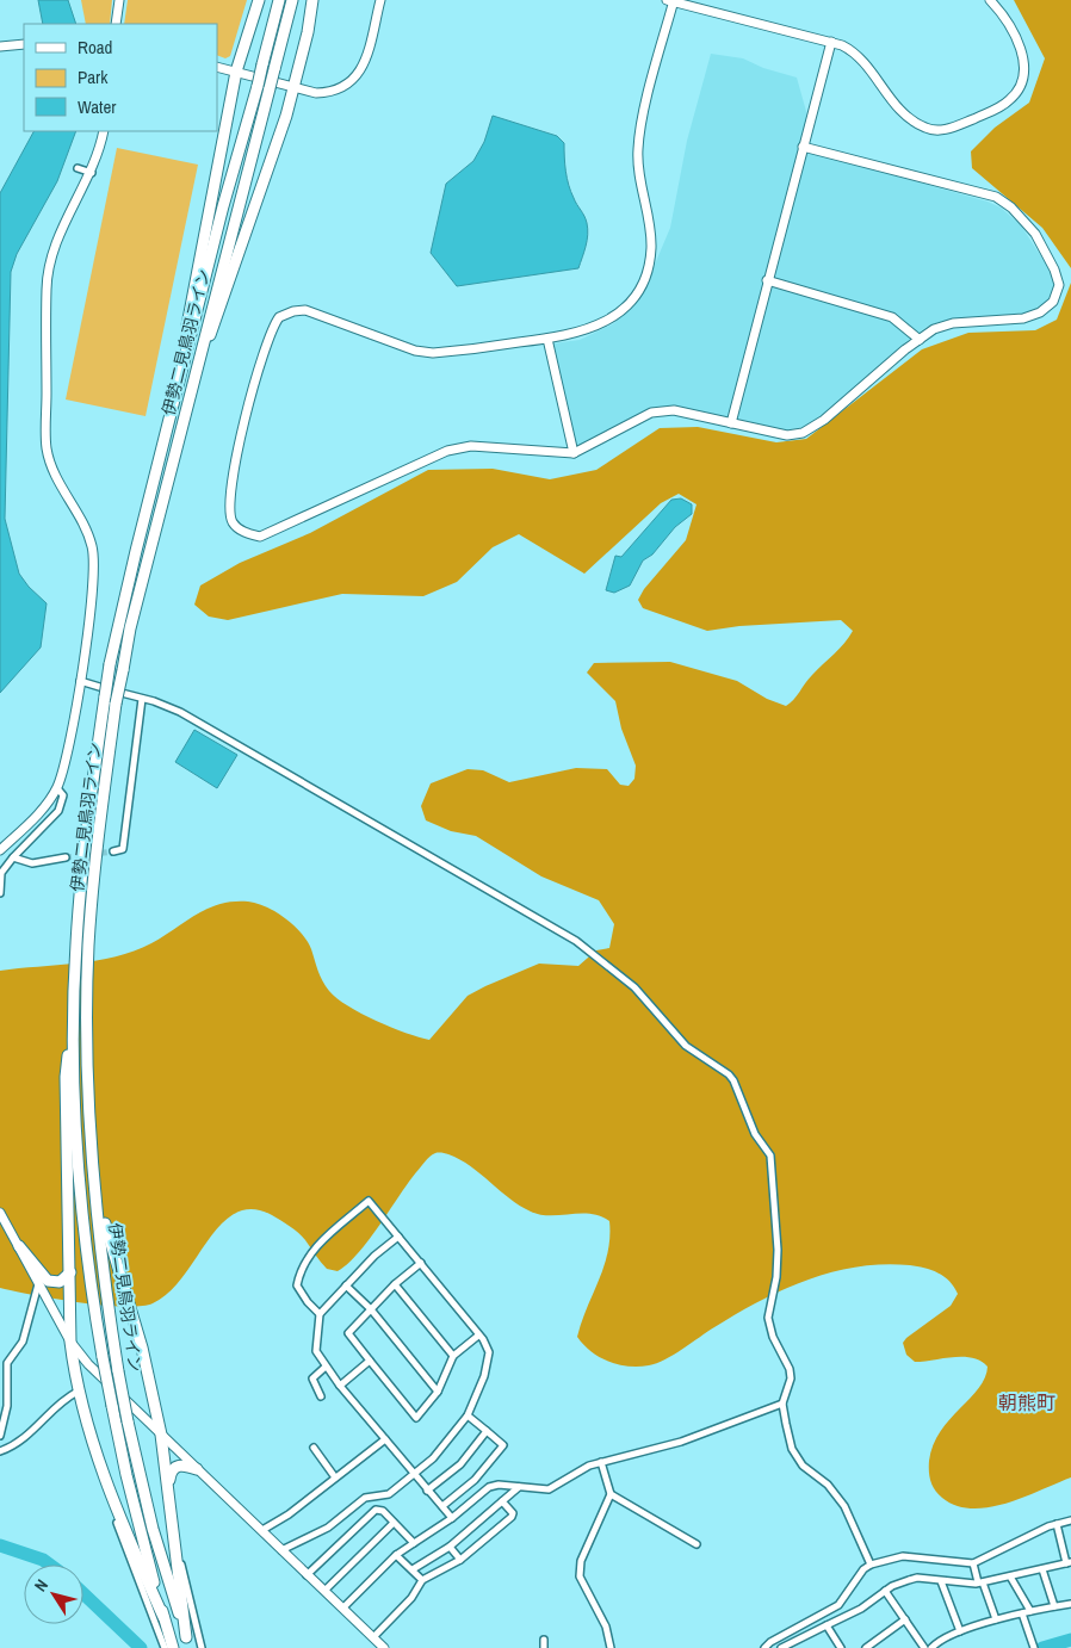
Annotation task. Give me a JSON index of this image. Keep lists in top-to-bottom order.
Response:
{
  "streets": {
    "main road": ["伊勢二見鳥羽ライン"]
  },
  "districts": ["朝熊町"],
  "legend": ["Road", "Park", "Water"],
  "north": "top left"
}
